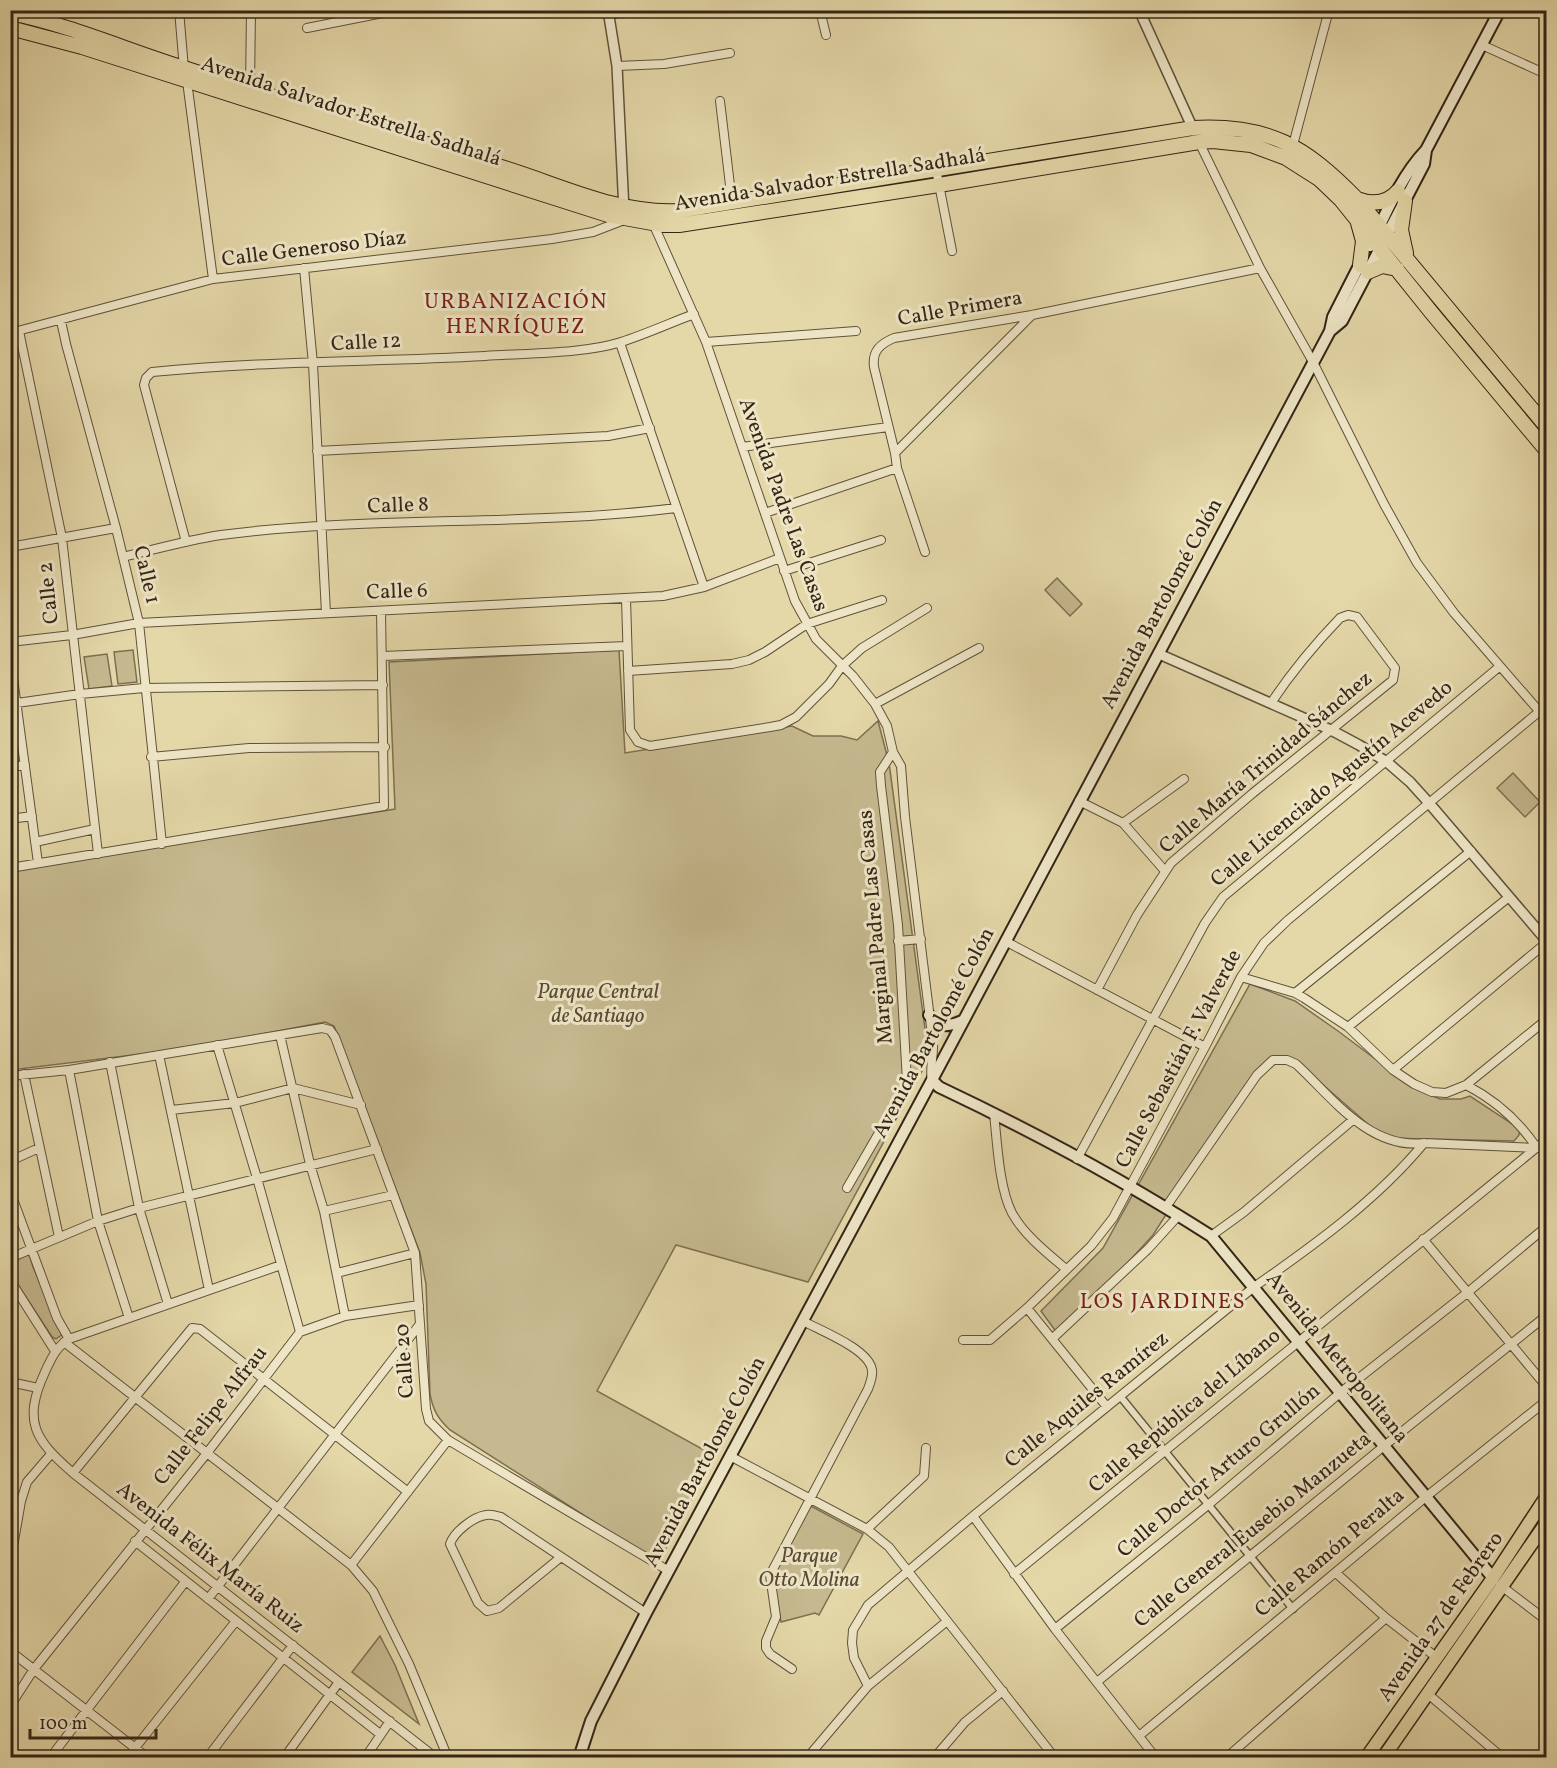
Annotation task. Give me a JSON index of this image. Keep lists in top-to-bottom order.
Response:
{
  "streets": {
    "highway": ["Avenida Salvador Estrella Sadhalá"],
    "main road": ["Avenida Bartolomé Colón", "Avenida Metropolitana", "Avenida 27 de Febrero"],
    "street": [
      "Calle Generoso Díaz",
      "Calle Primera",
      "Calle 12",
      "Avenida Padre Las Casas",
      "Calle 8",
      "Calle 1",
      "Calle 6",
      "Calle 2",
      "Calle María Trinidad Sánchez",
      "Calle Licenciado Agustín Acevedo",
      "Marginal Padre Las Casas",
      "Calle Sebastián F. Valverde",
      "Calle 20",
      "Calle Aquiles Ramírez",
      "Calle República del Líbano",
      "Calle Felipe Alfrau",
      "Calle Doctor Arturo Grullón",
      "Calle General Eusebio Manzueta",
      "Calle Ramón Peralta",
      "Avenida Félix María Ruiz"
    ]
  },
  "crossings": [
    ["Avenida Salvador Estrella Sadhalá", "Calle Generoso Díaz"],
    ["Avenida Salvador Estrella Sadhalá", "Avenida Padre Las Casas"],
    ["Avenida Salvador Estrella Sadhalá", "Avenida Bartolomé Colón"],
    ["Calle Generoso Díaz", "Calle 1"],
    ["Calle Generoso Díaz", "Calle 2"],
    ["Calle 12", "Avenida Padre Las Casas"],
    ["Calle 12", "Calle 8"],
    ["Avenida Padre Las Casas", "Calle 6"],
    ["Avenida Padre Las Casas", "Avenida Bartolomé Colón"],
    ["Avenida Padre Las Casas", "Marginal Padre Las Casas"],
    ["Avenida Padre Las Casas", "Avenida Metropolitana"],
    ["Calle 8", "Calle 1"],
    ["Calle 1", "Calle 6"],
    ["Calle 6", "Calle 2"],
    ["Avenida Bartolomé Colón", "Avenida Metropolitana"],
    ["Avenida Bartolomé Colón", "Calle 20"],
    ["Calle Licenciado Agustín Acevedo", "Avenida Metropolitana"],
    ["Calle Sebastián F. Valverde", "Avenida Metropolitana"],
    ["Avenida Metropolitana", "Calle Aquiles Ramírez"],
    ["Avenida Metropolitana", "Calle República del Líbano"],
    ["Avenida Metropolitana", "Calle Doctor Arturo Grullón"],
    ["Avenida Metropolitana", "Calle General Eusebio Manzueta"],
    ["Avenida Metropolitana", "Calle Ramón Peralta"],
    ["Avenida Metropolitana", "Avenida 27 de Febrero"],
    ["Calle Felipe Alfrau", "Avenida Félix María Ruiz"]
  ],
  "districts": ["URBANIZACIÓN HENRÍQUEZ", "LOS JARDINES"],
  "parks": ["Parque Central de Santiago", "Parque Otto Molina"],
  "scale_bar": "100 m"
}
